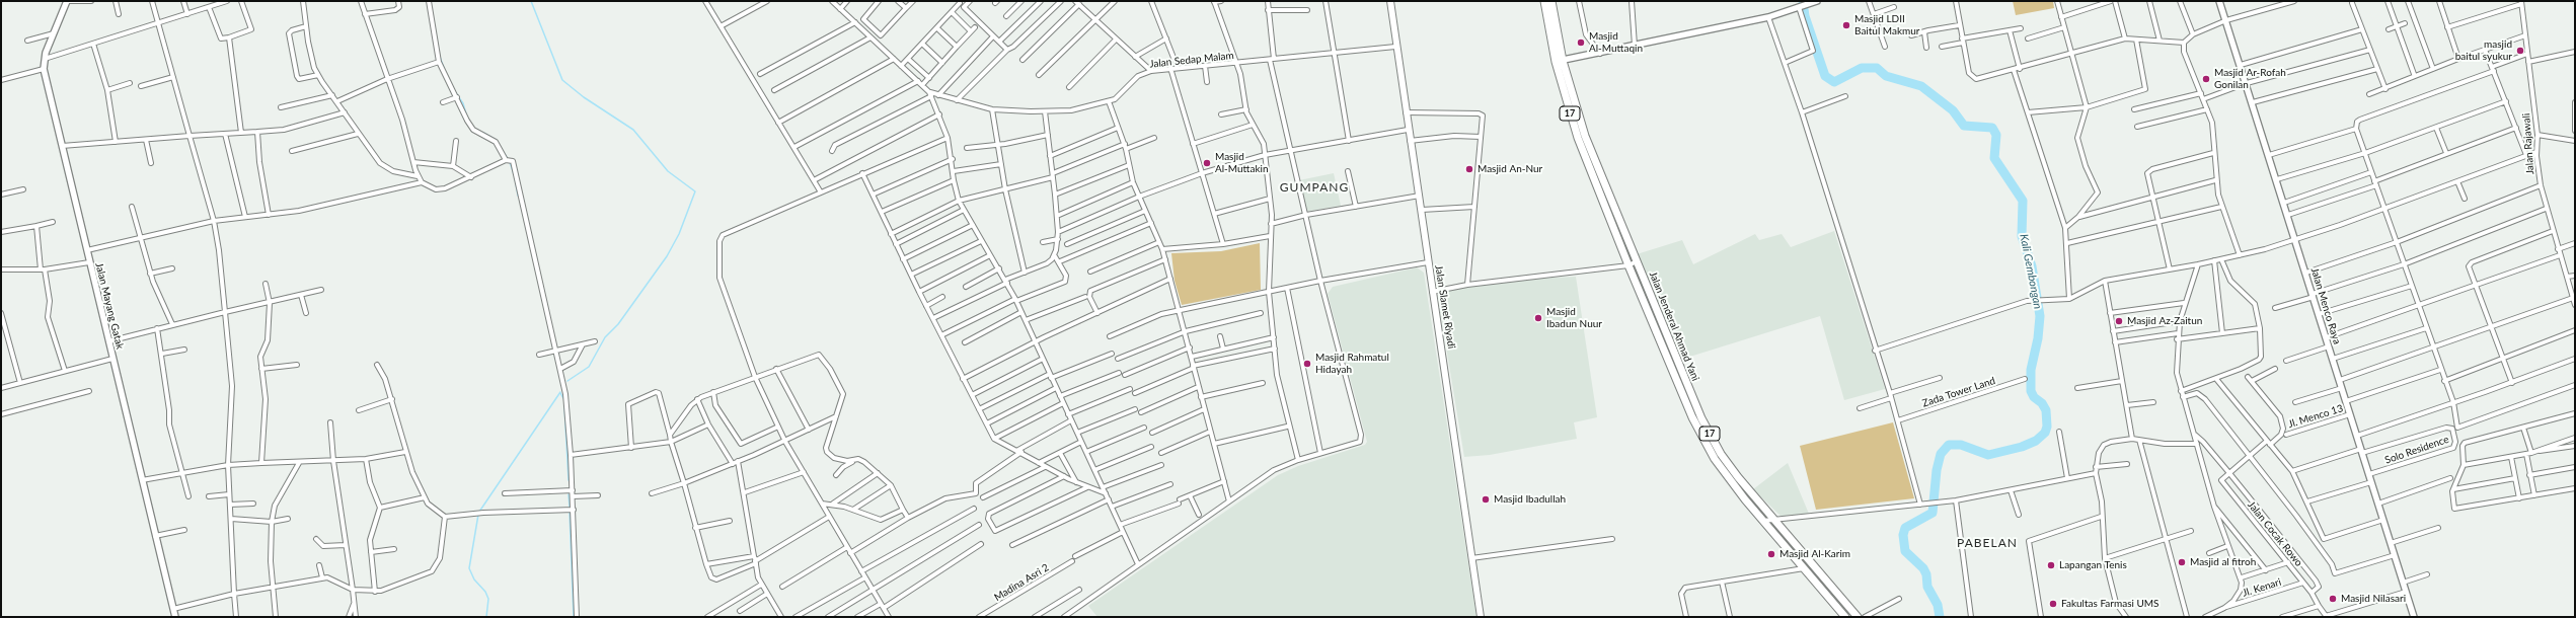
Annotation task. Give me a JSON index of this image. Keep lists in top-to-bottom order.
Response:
{
  "streets": {
    "highway": ["17", "Jalan Jenderal Ahmad Yani"],
    "main road": ["Jalan Slamet Riyadi"],
    "street": [
      "Jalan Sedap Malam",
      "Jalan Rajawali",
      "Jalan Mayang Gatak",
      "Jalan Menco Raya",
      "Zada Tower Land",
      "Jl. Menco 13",
      "Solo Residence",
      "Jalan Cocak Rowo",
      "Madina Asri 2",
      "Jl. Kenari"
    ]
  },
  "crossings": [
    ["Jalan Sedap Malam", "Jalan Slamet Riyadi"],
    ["Jalan Menco Raya", "Jl. Menco 13"],
    ["Jalan Menco Raya", "Solo Residence"],
    ["Jalan Cocak Rowo", "Jl. Kenari"]
  ],
  "districts": ["GUMPANG", "PABELAN"],
  "water": ["Kali Gembongan"],
  "places": [
    "Masjid LDII Baitul Makmur",
    "Masjid Al-Muttaqin",
    "masjid baitul syukur",
    "Masjid Ar-Rofah Gonilan",
    "Masjid Al-Muttakin",
    "Masjid An-Nur",
    "Masjid Ibadun Nuur",
    "Masjid Az-Zaitun",
    "Masjid Rahmatul Hidayah",
    "Masjid Ibadullah",
    "Masjid Al-Karim",
    "Masjid al fitroh",
    "Lapangan Tenis",
    "Masjid Nilasari",
    "Fakultas Farmasi UMS"
  ]
}
